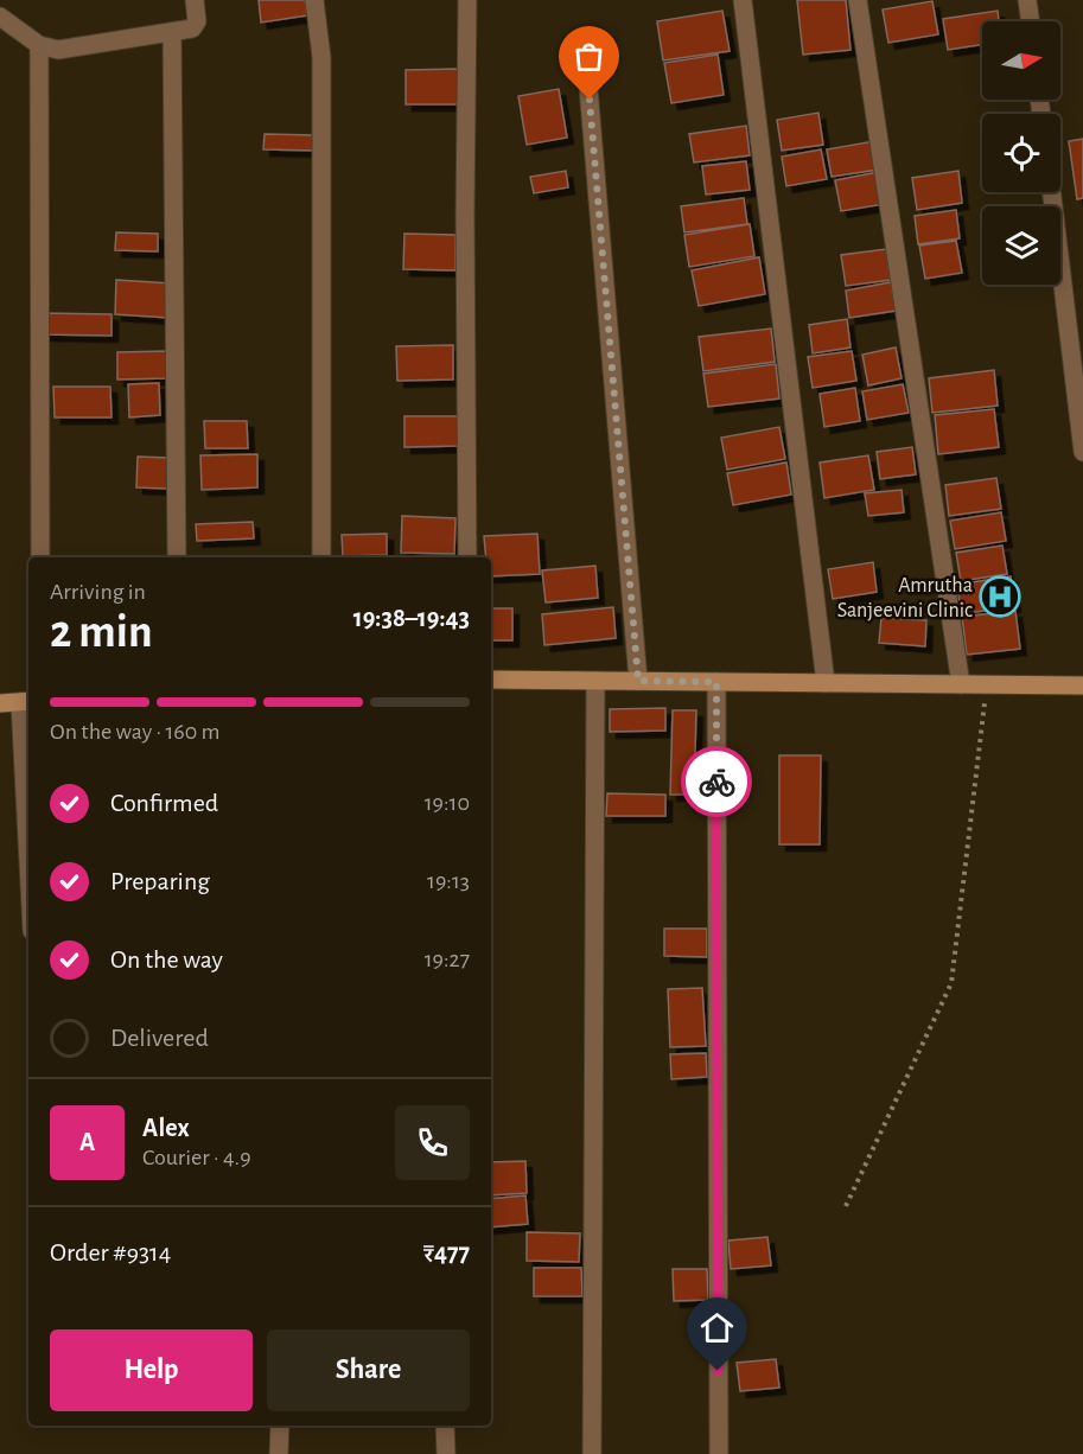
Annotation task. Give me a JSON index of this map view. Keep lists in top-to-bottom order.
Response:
{
  "places": {
    "hospital": ["Amrutha Sanjeevini Clinic"]
  },
  "north": "right",
  "page": {
    "heading": ["2 min", "Arriving in", "19:38–19:43"],
    "panel": [
      "Alex",
      "Courier · 4.9",
      "Order #9314",
      "₹477"
    ],
    "bar": "On the way · 160 m",
    "list": [
      ["Confirmed", "19:10"],
      ["Preparing", "19:13"],
      ["On the way", "19:27"],
      "Delivered"
    ],
    "round": "A",
    "buttons": ["Help", "Share"]
  }
}
